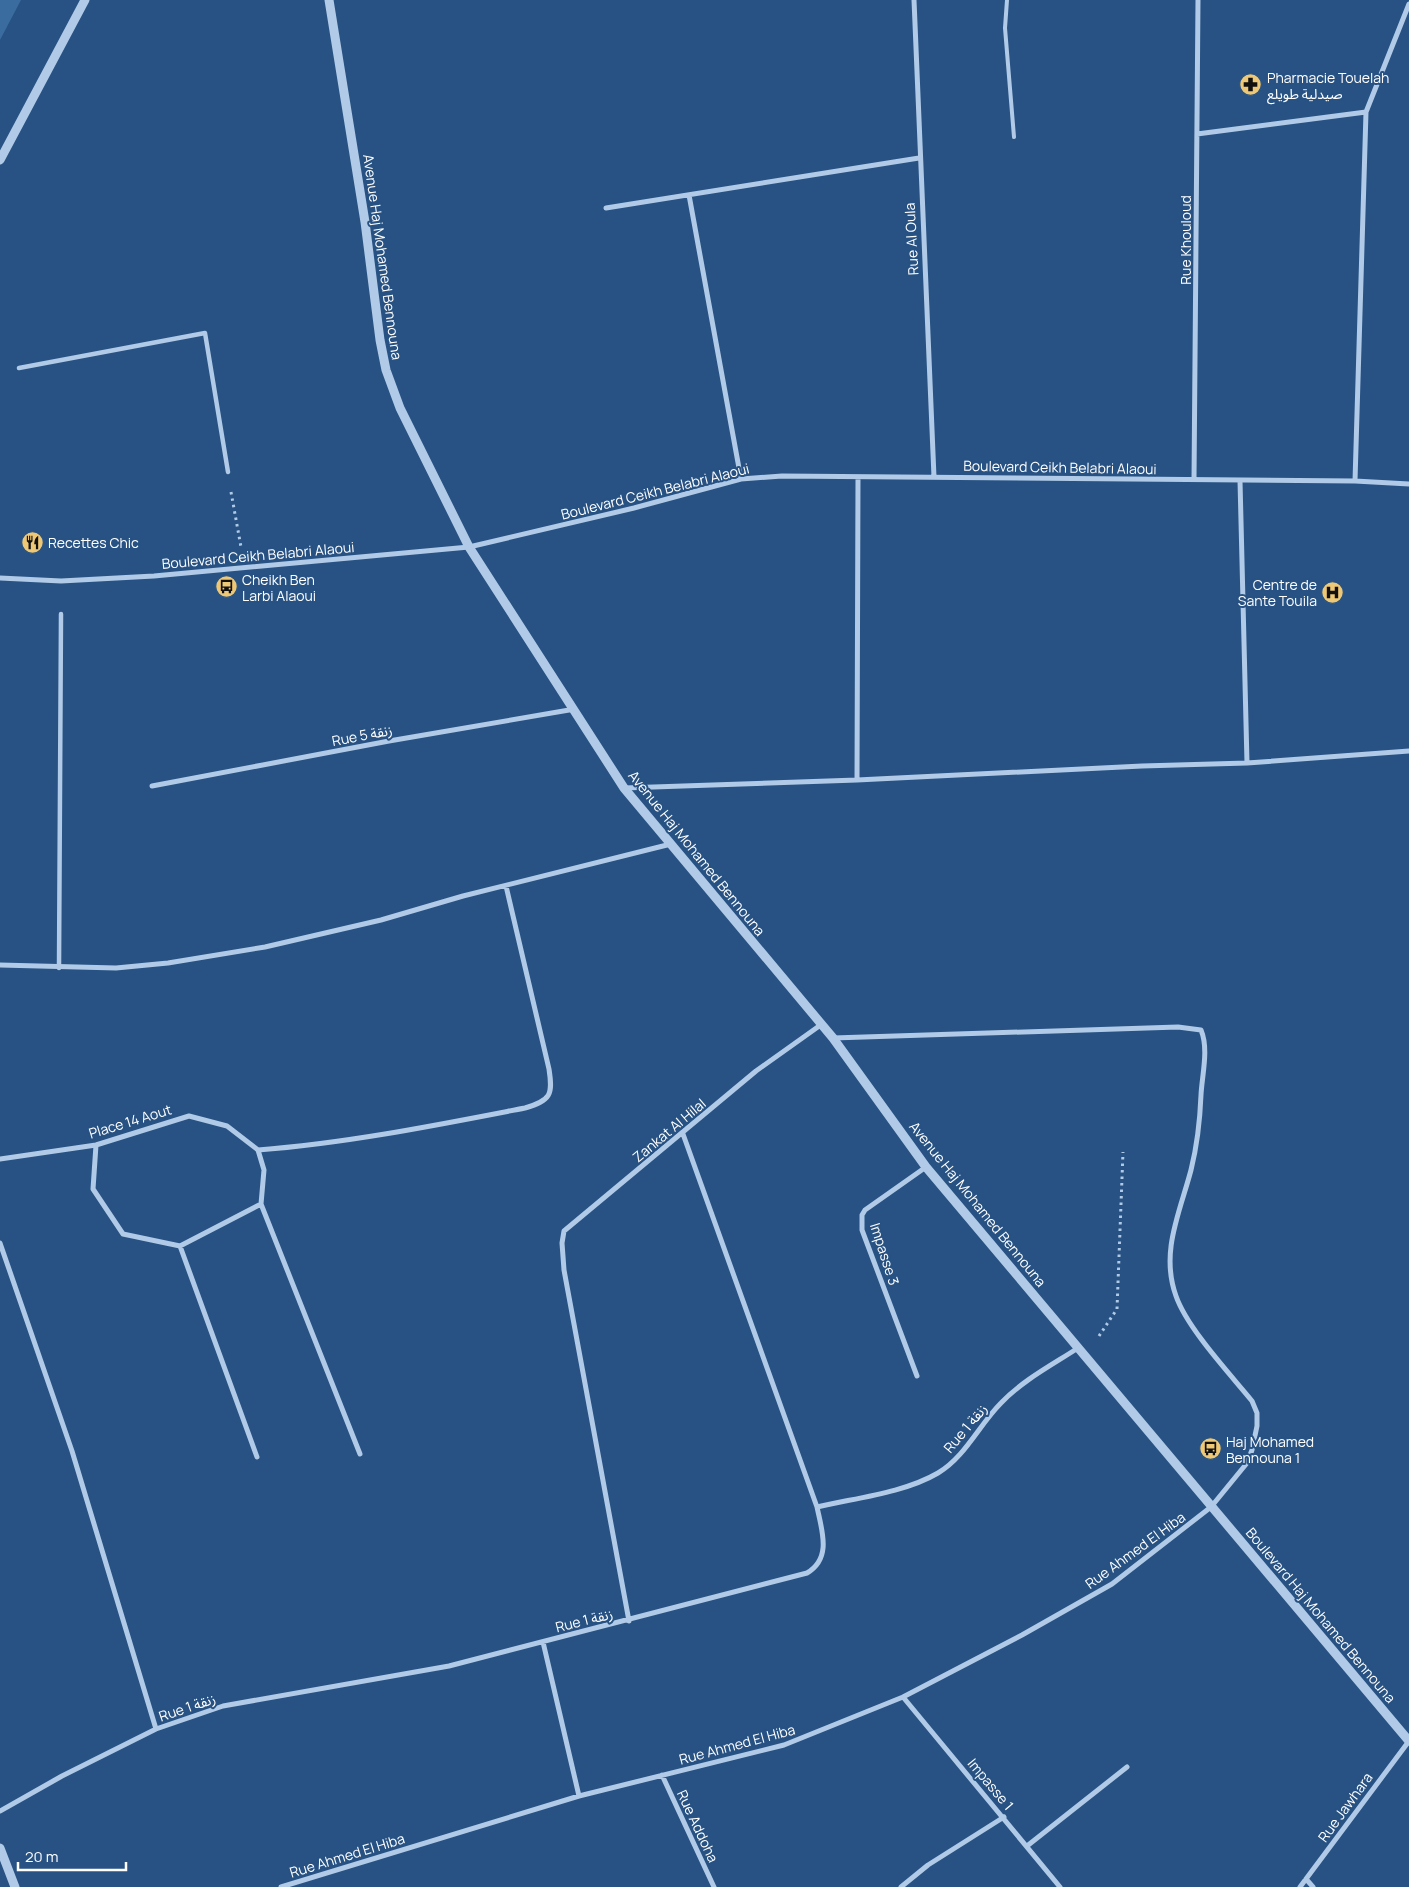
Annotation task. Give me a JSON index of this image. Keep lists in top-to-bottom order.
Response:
{
  "streets": {
    "street": [
      "Rue Al Oula",
      "Rue Khouloud",
      "Avenue Haj Mohamed Bennouna",
      "Boulevard Ceikh Belabri Alaoui",
      "Rue 5 زنقة",
      "Place 14 Aout",
      "Zankat Al Hilal",
      "Impasse 3",
      "Rue 1 زنقة",
      "Rue Ahmed El Hiba",
      "Boulevard Haj Mohamed Bennouna",
      "Impasse 1",
      "Rue Jawhara",
      "Rue Addoha"
    ]
  },
  "crossings": [
    ["Rue Al Oula", "Boulevard Ceikh Belabri Alaoui"],
    ["Rue Khouloud", "Boulevard Ceikh Belabri Alaoui"],
    ["Avenue Haj Mohamed Bennouna", "Boulevard Ceikh Belabri Alaoui"],
    ["Avenue Haj Mohamed Bennouna", "Rue 5 زنقة"],
    ["Avenue Haj Mohamed Bennouna", "Zankat Al Hilal"],
    ["Avenue Haj Mohamed Bennouna", "Impasse 3"],
    ["Avenue Haj Mohamed Bennouna", "Rue 1 زنقة"],
    ["Avenue Haj Mohamed Bennouna", "Rue Ahmed El Hiba"],
    ["Avenue Haj Mohamed Bennouna", "Boulevard Haj Mohamed Bennouna"],
    ["Zankat Al Hilal", "Rue 1 زنقة"],
    ["Rue Ahmed El Hiba", "Boulevard Haj Mohamed Bennouna"],
    ["Rue Ahmed El Hiba", "Impasse 1"],
    ["Rue Ahmed El Hiba", "Rue Addoha"],
    ["Boulevard Haj Mohamed Bennouna", "Rue Jawhara"]
  ],
  "places": {
    "pharmacy": ["Pharmacie Touelah صيدلية طويلع"],
    "restaurant": ["Recettes Chic"],
    "bus stop": ["Cheikh Ben Larbi Alaoui", "Haj Mohamed Bennouna 1"],
    "hospital": ["Centre de Sante Touila"]
  },
  "scale_bar": "20 m"
}
